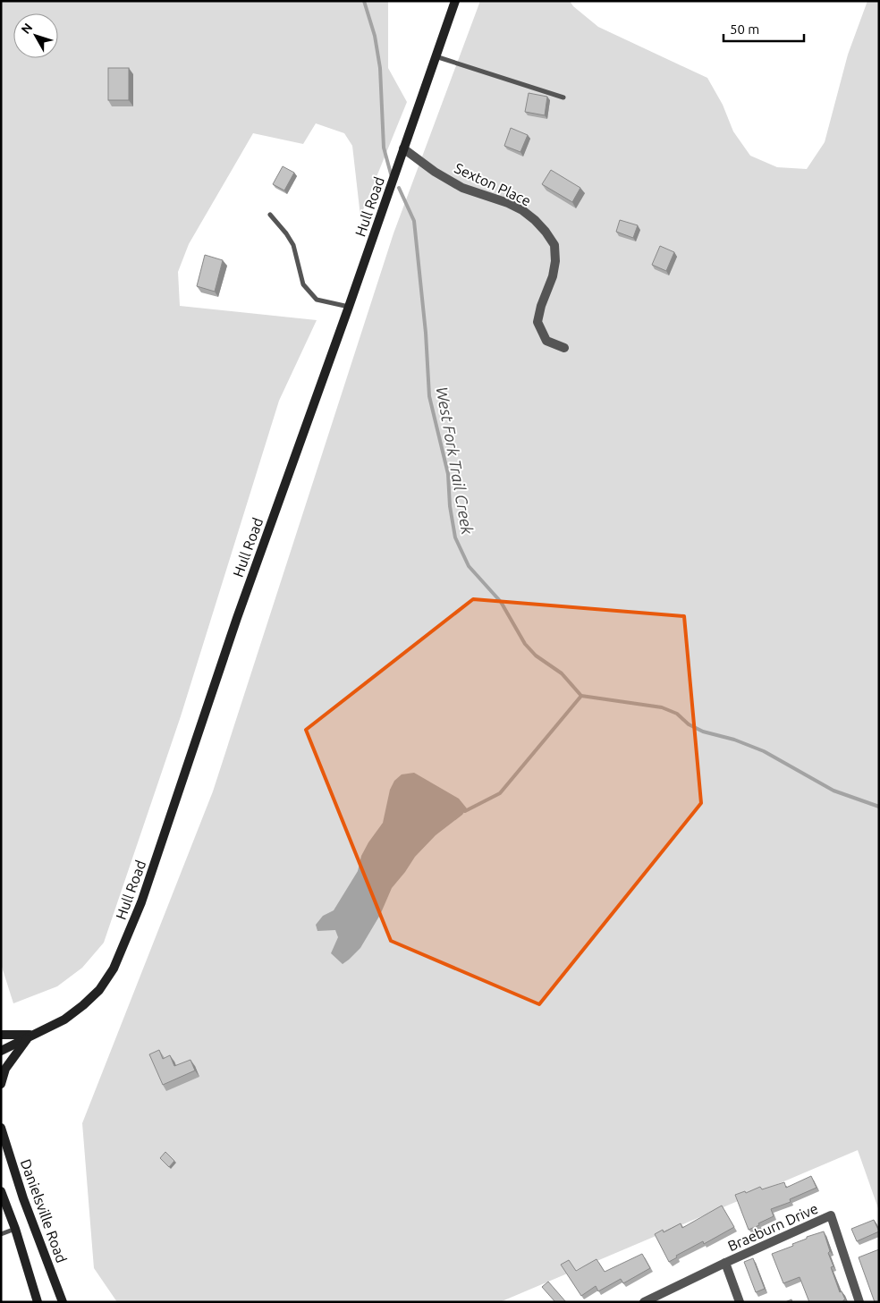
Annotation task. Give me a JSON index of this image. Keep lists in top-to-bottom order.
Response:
{
  "streets": {
    "main road": ["Hull Road", "Danielsville Road"],
    "street": ["Sexton Place", "Braeburn Drive"]
  },
  "crossings": [
    ["Sexton Place", "Hull Road"]
  ],
  "water": ["West Fork Trail Creek"],
  "scale_bar": "50 m",
  "north": "top left"
}
